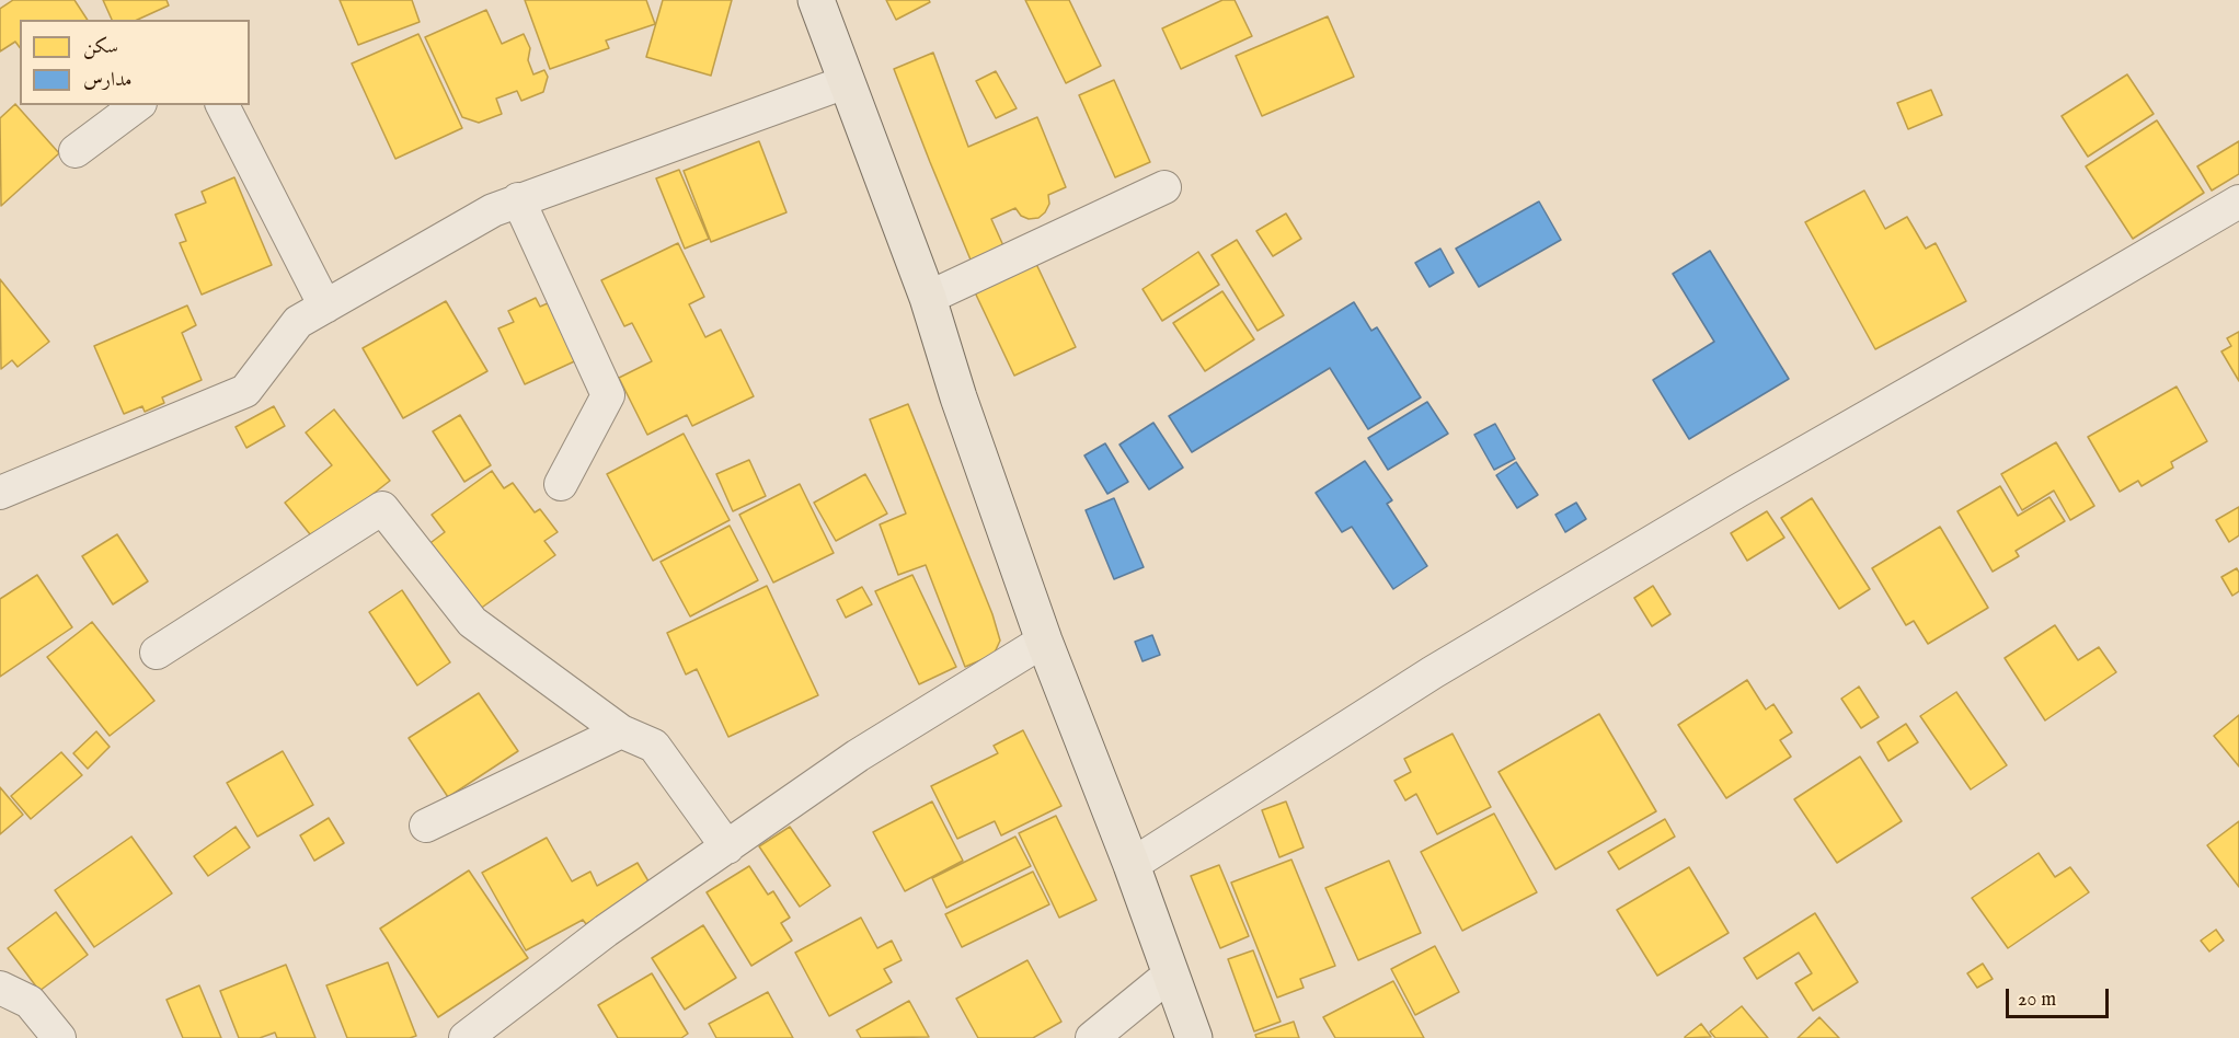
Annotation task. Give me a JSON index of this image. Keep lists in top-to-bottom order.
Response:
{
  "legend": ["سكن", "مدارس"],
  "scale_bar": "20 m"
}
